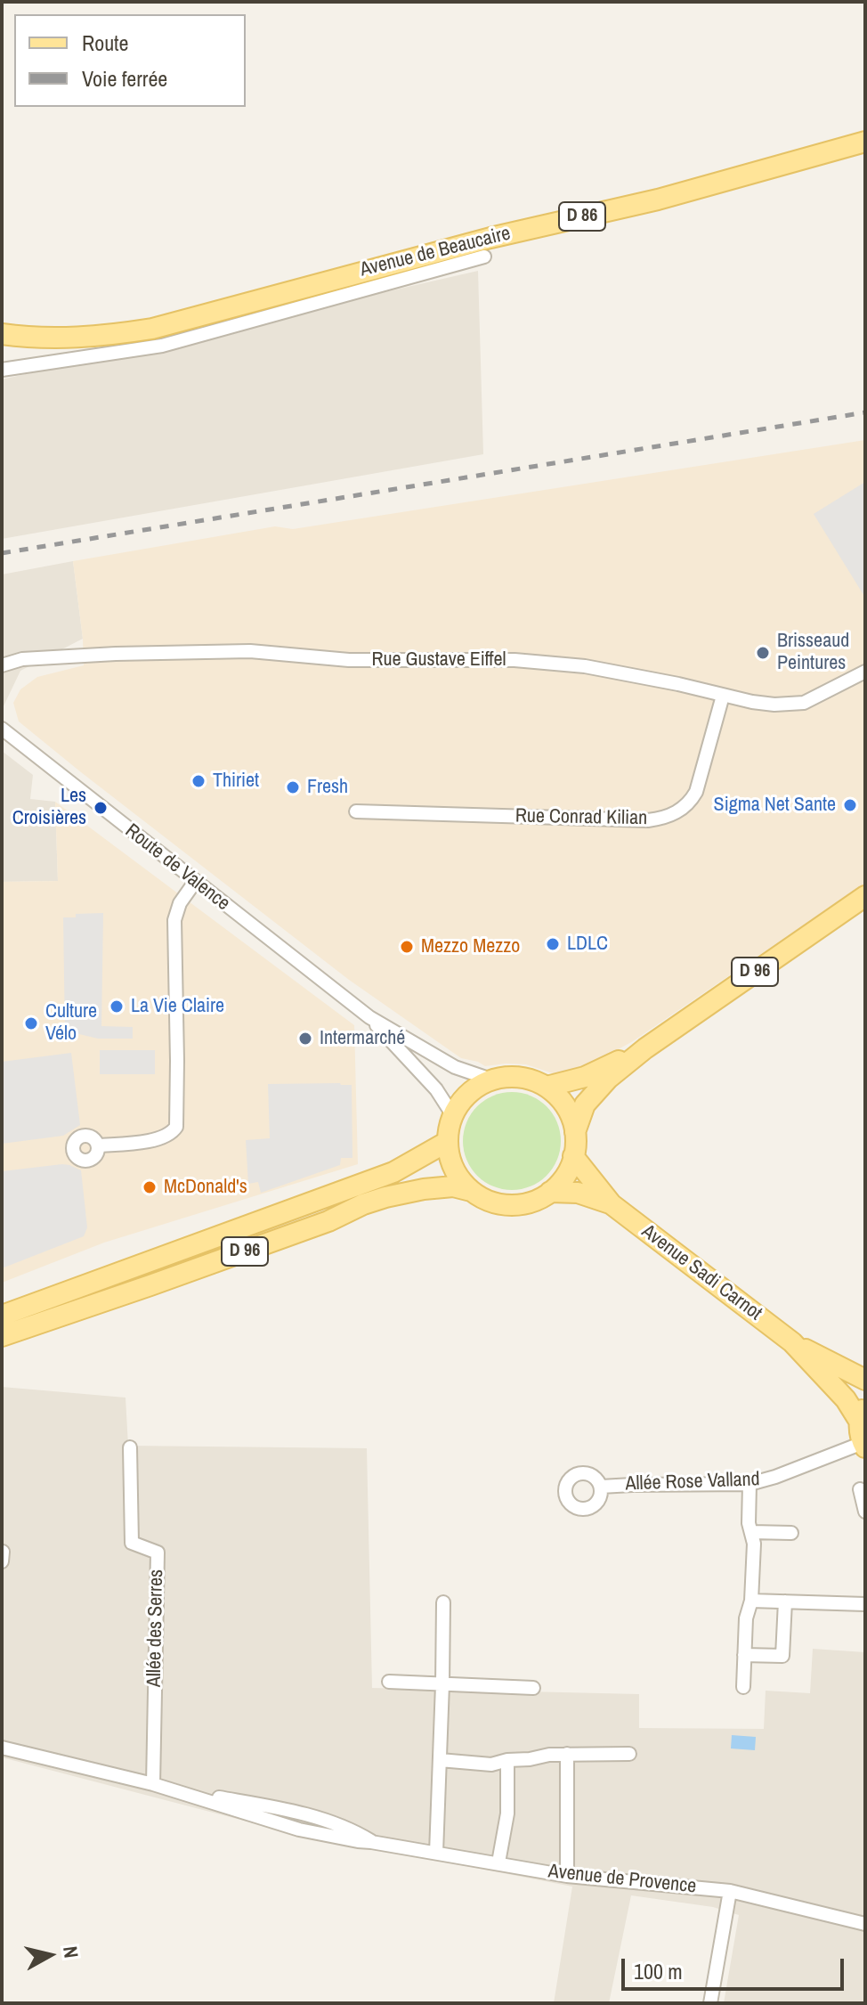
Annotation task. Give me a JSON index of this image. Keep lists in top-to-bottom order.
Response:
{
  "streets": {
    "main road": [
      "D 86",
      "Avenue de Beaucaire",
      "D 96",
      "Avenue Sadi Carnot"
    ],
    "street": [
      "Rue Gustave Eiffel",
      "Rue Conrad Kilian",
      "Route de Valence",
      "Allée Rose Valland",
      "Allée des Serres",
      "Avenue de Provence"
    ]
  },
  "crossings": [
    ["Rue Gustave Eiffel", "Rue Conrad Kilian"],
    ["D 96", "Avenue Sadi Carnot"],
    ["Allée des Serres", "Avenue de Provence"]
  ],
  "places": [
    "Brisseaud Peintures",
    "Thiriet",
    "Fresh",
    "Sigma Net Sante",
    "Les Croisières",
    "LDLC",
    "Mezzo Mezzo",
    "La Vie Claire",
    "Culture Vélo",
    "Intermarché",
    "McDonald's"
  ],
  "legend": ["Route", "Voie ferrée"],
  "scale_bar": "100 m",
  "north": "right"
}
